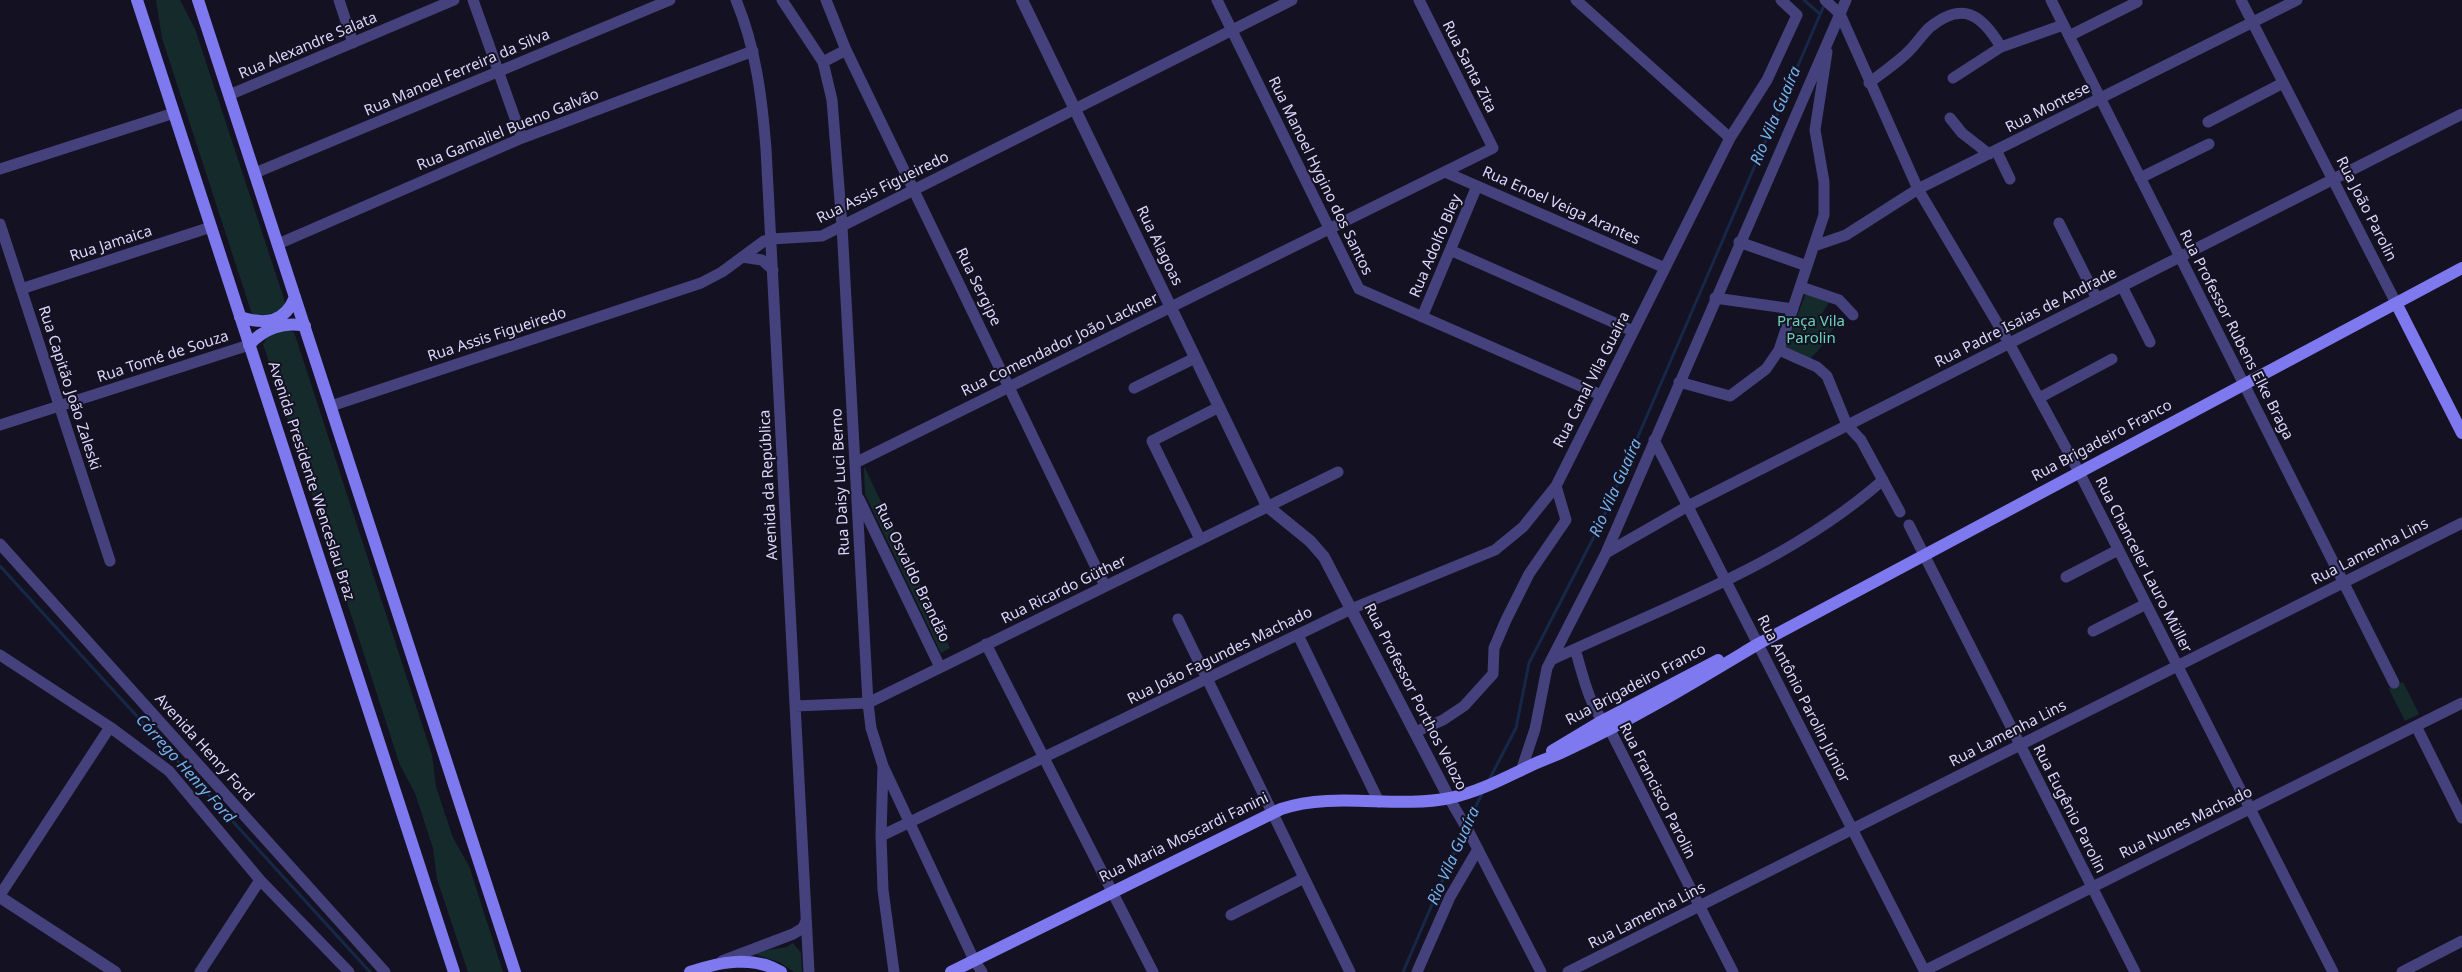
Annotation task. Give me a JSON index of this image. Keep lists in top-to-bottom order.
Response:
{
  "streets": {
    "main road": [
      "Rua João Parolin",
      "Rua Brigadeiro Franco",
      "Avenida Presidente Wenceslau Braz",
      "Rua Maria Moscardi Fanini"
    ],
    "street": [
      "Rua Alexandre Salata",
      "Rua Santa Zita",
      "Rua Manoel Ferreira da Silva",
      "Rua Montese",
      "Rua Gamaliel Bueno Galvão",
      "Rua Manoel Hygino dos Santos",
      "Rua Assis Figueiredo",
      "Rua Enoel Veiga Arantes",
      "Rua Jamaica",
      "Rua Alagoas",
      "Rua Adolfo Bley",
      "Rua Sergipe",
      "Rua Padre Isaías de Andrade",
      "Rua Professor Rubens Elke Braga",
      "Rua Comendador João Lackner",
      "Rua Tomé de Souza",
      "Rua Canal Vila Guaíra",
      "Rua Capitão João Zaleski",
      "Rua Daisy Luci Berno",
      "Avenida da República",
      "Rua Lamenha Lins",
      "Rua Chanceler Lauro Müller",
      "Rua Osvaldo Brandão",
      "Rua Ricardo Güther",
      "Rua João Fagundes Machado",
      "Rua Professor Porthos Velozo",
      "Rua Antônio Parolin Júnior",
      "Avenida Henry Ford",
      "Rua Francisco Parolin",
      "Rua Eugênio Parolin",
      "Rua Nunes Machado"
    ]
  },
  "crossings": [
    ["Rua Santa Zita", "Rua Comendador João Lackner"],
    ["Rua Montese", "Rua João Parolin"],
    ["Rua Montese", "Rua Professor Rubens Elke Braga"],
    ["Rua Montese", "Rua Chanceler Lauro Müller"],
    ["Rua Gamaliel Bueno Galvão", "Avenida da República"],
    ["Rua Manoel Hygino dos Santos", "Rua Assis Figueiredo"],
    ["Rua Manoel Hygino dos Santos", "Rua Adolfo Bley"],
    ["Rua Manoel Hygino dos Santos", "Rua Comendador João Lackner"],
    ["Rua Manoel Hygino dos Santos", "Rua Canal Vila Guaíra"],
    ["Rua Assis Figueiredo", "Rua Alagoas"],
    ["Rua Assis Figueiredo", "Rua Sergipe"],
    ["Rua Assis Figueiredo", "Rua Daisy Luci Berno"],
    ["Rua Assis Figueiredo", "Avenida da República"],
    ["Rua Enoel Veiga Arantes", "Rua Adolfo Bley"],
    ["Rua Enoel Veiga Arantes", "Rua Comendador João Lackner"],
    ["Rua Enoel Veiga Arantes", "Rua Canal Vila Guaíra"],
    ["Rua João Parolin", "Rua Padre Isaías de Andrade"],
    ["Rua João Parolin", "Rua Brigadeiro Franco"],
    ["Rua Jamaica", "Rua Capitão João Zaleski"],
    ["Rua Jamaica", "Avenida Presidente Wenceslau Braz"],
    ["Rua Alagoas", "Rua Comendador João Lackner"],
    ["Rua Alagoas", "Rua Ricardo Güther"],
    ["Rua Alagoas", "Rua Professor Porthos Velozo"],
    ["Rua Sergipe", "Rua Comendador João Lackner"],
    ["Rua Sergipe", "Rua Ricardo Güther"],
    ["Rua Padre Isaías de Andrade", "Rua Professor Rubens Elke Braga"],
    ["Rua Padre Isaías de Andrade", "Rua Chanceler Lauro Müller"],
    ["Rua Padre Isaías de Andrade", "Rua Antônio Parolin Júnior"],
    ["Rua Professor Rubens Elke Braga", "Rua Brigadeiro Franco"],
    ["Rua Professor Rubens Elke Braga", "Rua Lamenha Lins"],
    ["Rua Comendador João Lackner", "Rua Daisy Luci Berno"],
    ["Rua Tomé de Souza", "Rua Capitão João Zaleski"],
    ["Rua Tomé de Souza", "Avenida Presidente Wenceslau Braz"],
    ["Rua Canal Vila Guaíra", "Rua João Fagundes Machado"],
    ["Rua Brigadeiro Franco", "Rua Chanceler Lauro Müller"],
    ["Rua Brigadeiro Franco", "Rua Professor Porthos Velozo"],
    ["Rua Brigadeiro Franco", "Rua Antônio Parolin Júnior"],
    ["Rua Brigadeiro Franco", "Rua Francisco Parolin"],
    ["Rua Brigadeiro Franco", "Rua Eugênio Parolin"],
    ["Rua Brigadeiro Franco", "Rua Maria Moscardi Fanini"],
    ["Rua Daisy Luci Berno", "Rua Osvaldo Brandão"],
    ["Rua Daisy Luci Berno", "Rua Ricardo Güther"],
    ["Rua Daisy Luci Berno", "Rua João Fagundes Machado"],
    ["Avenida da República", "Rua Ricardo Güther"],
    ["Rua Lamenha Lins", "Rua Chanceler Lauro Müller"],
    ["Rua Lamenha Lins", "Rua Antônio Parolin Júnior"],
    ["Rua Lamenha Lins", "Rua Francisco Parolin"],
    ["Rua Lamenha Lins", "Rua Eugênio Parolin"],
    ["Rua Chanceler Lauro Müller", "Rua Nunes Machado"],
    ["Rua Osvaldo Brandão", "Rua Ricardo Güther"],
    ["Rua Ricardo Güther", "Rua Professor Porthos Velozo"],
    ["Rua João Fagundes Machado", "Rua Professor Porthos Velozo"],
    ["Rua Professor Porthos Velozo", "Rua Maria Moscardi Fanini"],
    ["Rua Antônio Parolin Júnior", "Rua Nunes Machado"],
    ["Rua Eugênio Parolin", "Rua Nunes Machado"]
  ],
  "water": ["Rio Vila Guaíra", "Córrego Henry Ford"],
  "parks": ["Praça Vila Parolin"]
}
